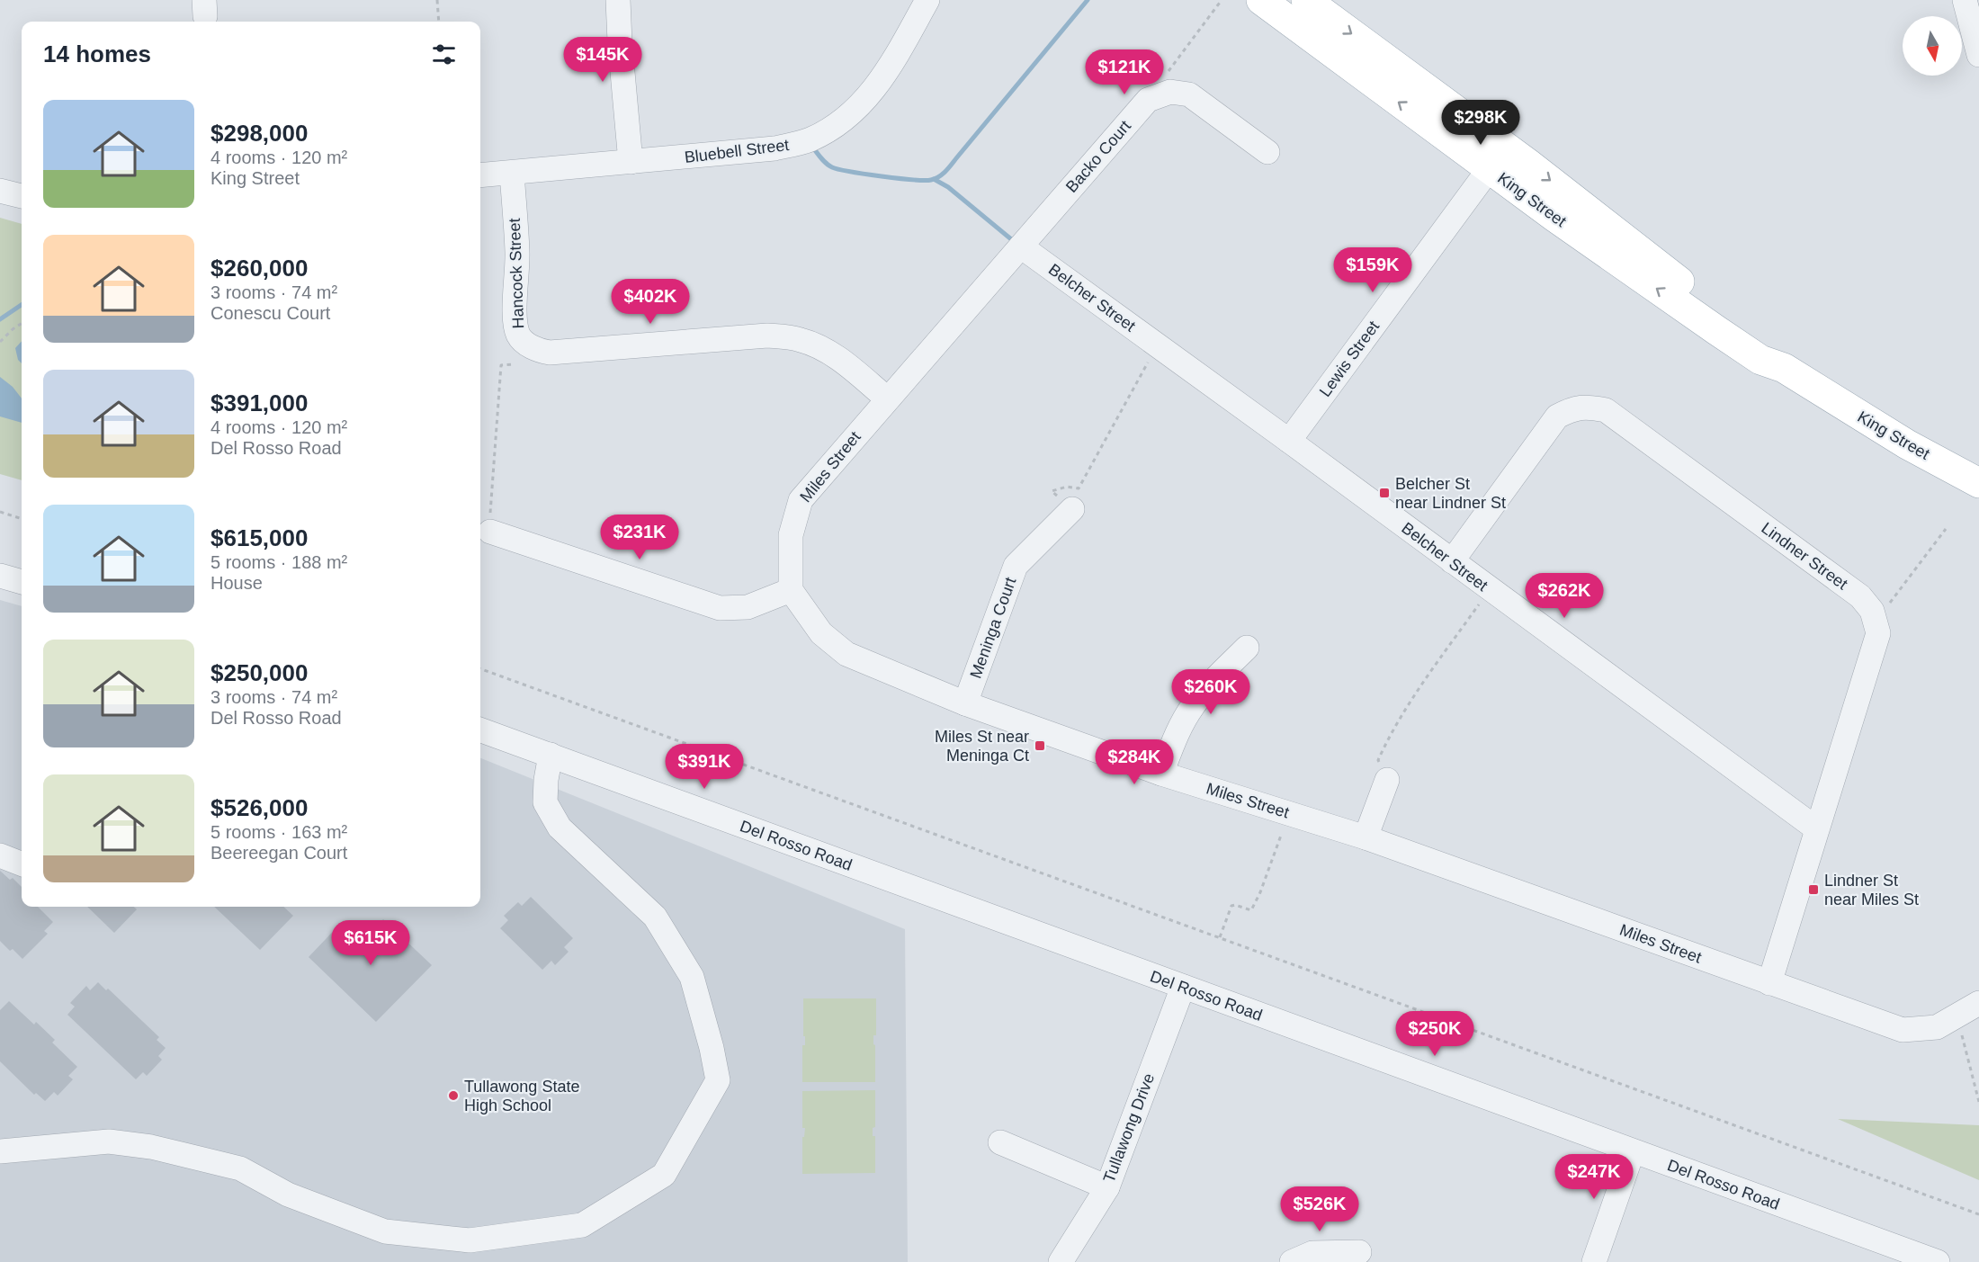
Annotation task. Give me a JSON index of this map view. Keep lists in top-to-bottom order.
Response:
{
  "streets": {
    "main road": ["King Street"],
    "street": [
      "Bluebell Street",
      "Backo Court",
      "Hancock Street",
      "Belcher Street",
      "Lewis Street",
      "Miles Street",
      "Lindner Street",
      "Meninga Court",
      "Del Rosso Road",
      "Tullawong Drive"
    ]
  },
  "crossings": [
    ["Bluebell Street", "Hancock Street"],
    ["Backo Court", "Belcher Street"],
    ["Backo Court", "Miles Street"],
    ["King Street", "Lewis Street"],
    ["Hancock Street", "Miles Street"],
    ["Belcher Street", "Lewis Street"],
    ["Belcher Street", "Miles Street"],
    ["Belcher Street", "Lindner Street"],
    ["Miles Street", "Lindner Street"],
    ["Miles Street", "Meninga Court"],
    ["Del Rosso Road", "Tullawong Drive"]
  ],
  "places": {
    "transit": ["Belcher St near Lindner St", "Miles St near Meninga Ct", "Lindner St near Miles St"],
    "other": ["Tullawong State High School"]
  },
  "north": "bottom",
  "page": {
    "heading": "14 homes",
    "price": [
      "$145K",
      "$121K",
      "$298K",
      "$159K",
      "$402K",
      "$231K",
      "$262K",
      "$260K",
      "$284K",
      "$391K",
      "$615K",
      "$250K",
      "$247K",
      "$526K"
    ],
    "list": [
      {
        "name": "$298,000",
        "note": "4 rooms · 120 m² · King Street"
      },
      {
        "name": "$260,000",
        "note": "3 rooms · 74 m² · Conescu Court"
      },
      {
        "name": "$391,000",
        "note": "4 rooms · 120 m² · Del Rosso Road"
      },
      {
        "name": "$615,000",
        "note": "5 rooms · 188 m² · House"
      },
      {
        "name": "$250,000",
        "note": "3 rooms · 74 m² · Del Rosso Road"
      },
      {
        "name": "$526,000",
        "note": "5 rooms · 163 m² · Beereegan Court"
      }
    ]
  }
}
